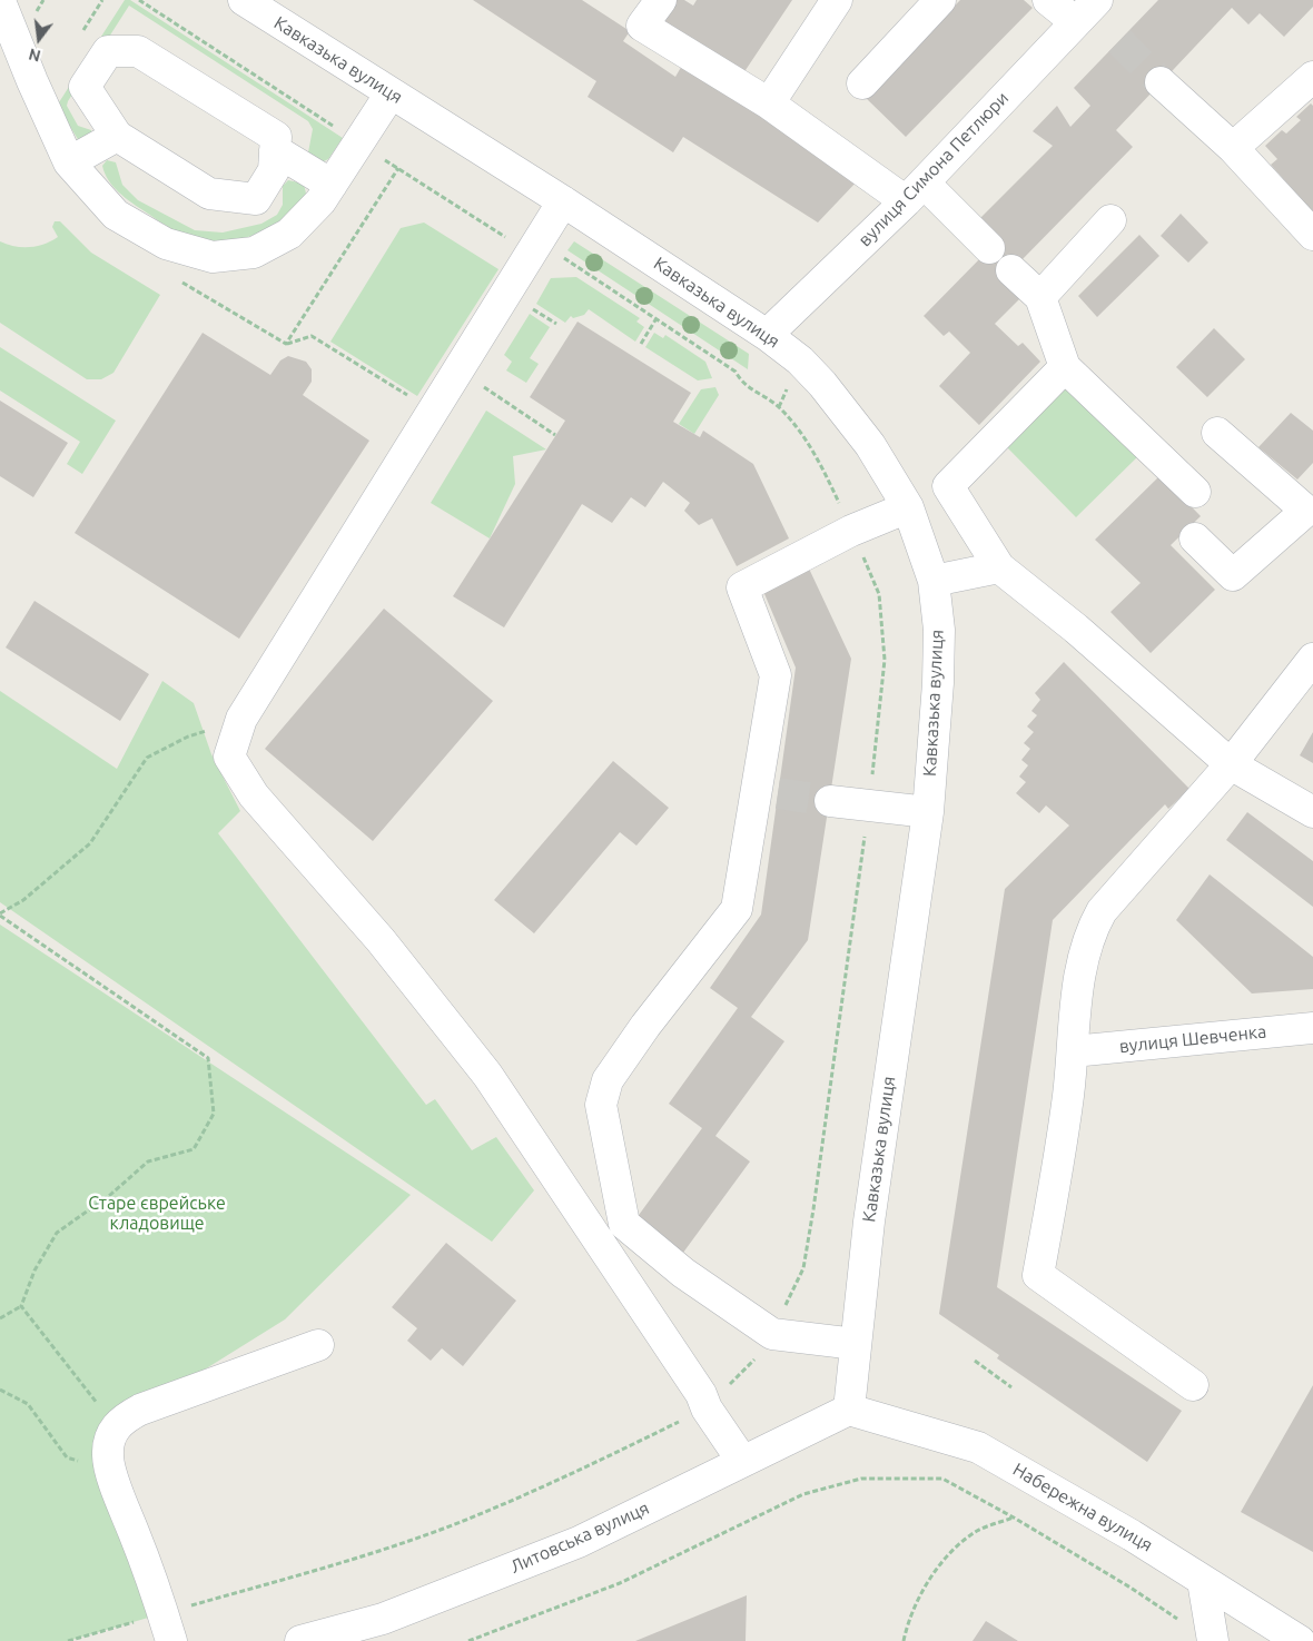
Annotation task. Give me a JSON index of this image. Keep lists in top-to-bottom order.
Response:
{
  "streets": {
    "street": [
      "Кавказька вулиця",
      "вулиця Симона Петлюри",
      "вулиця Шевченка",
      "Набережна вулиця",
      "Литовська вулиця"
    ]
  },
  "crossings": [
    ["Кавказька вулиця", "вулиця Симона Петлюри"],
    ["Кавказька вулиця", "Набережна вулиця"],
    ["Кавказька вулиця", "Литовська вулиця"],
    ["Набережна вулиця", "Литовська вулиця"]
  ],
  "parks": ["Старе єврейське кладовище"],
  "north": "bottom"
}
